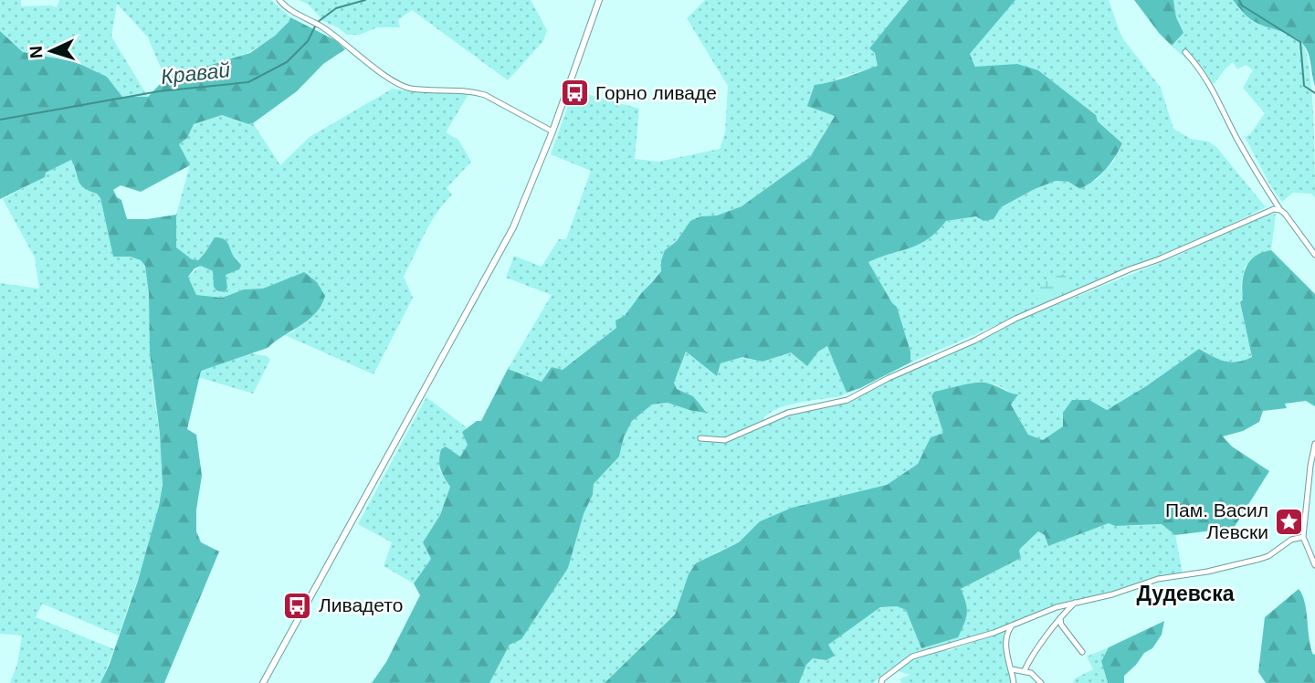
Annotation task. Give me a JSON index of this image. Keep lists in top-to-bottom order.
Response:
{
  "districts": ["Дудевска"],
  "water": ["Кравай"],
  "places": {
    "bus stop": ["Горно ливаде", "Ливадето"],
    "place": ["Пам. Васил Левски"]
  },
  "north": "left"
}
